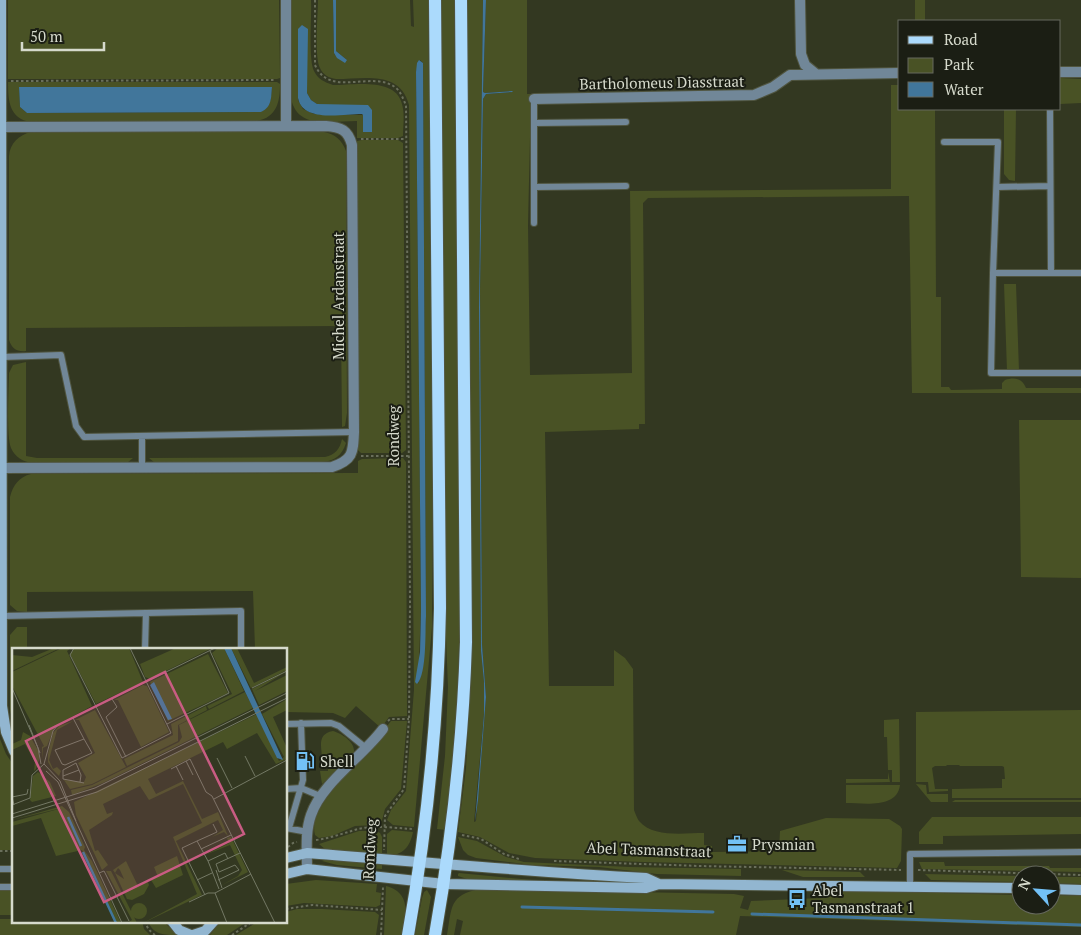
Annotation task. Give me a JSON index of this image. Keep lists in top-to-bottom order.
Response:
{
  "streets": {
    "street": ["Bartholomeus Diasstraat", "Michel Ardanstraat", "Abel Tasmanstraat"],
    "path": ["Rondweg"]
  },
  "crossings": [
    ["Rondweg", "Abel Tasmanstraat"]
  ],
  "places": {
    "fuel station": ["Shell"],
    "office": ["Prysmian"],
    "bus stop": ["Abel Tasmanstraat 1"]
  },
  "legend": ["Road", "Park", "Water"],
  "scale_bar": "50 m",
  "north": "top left"
}
